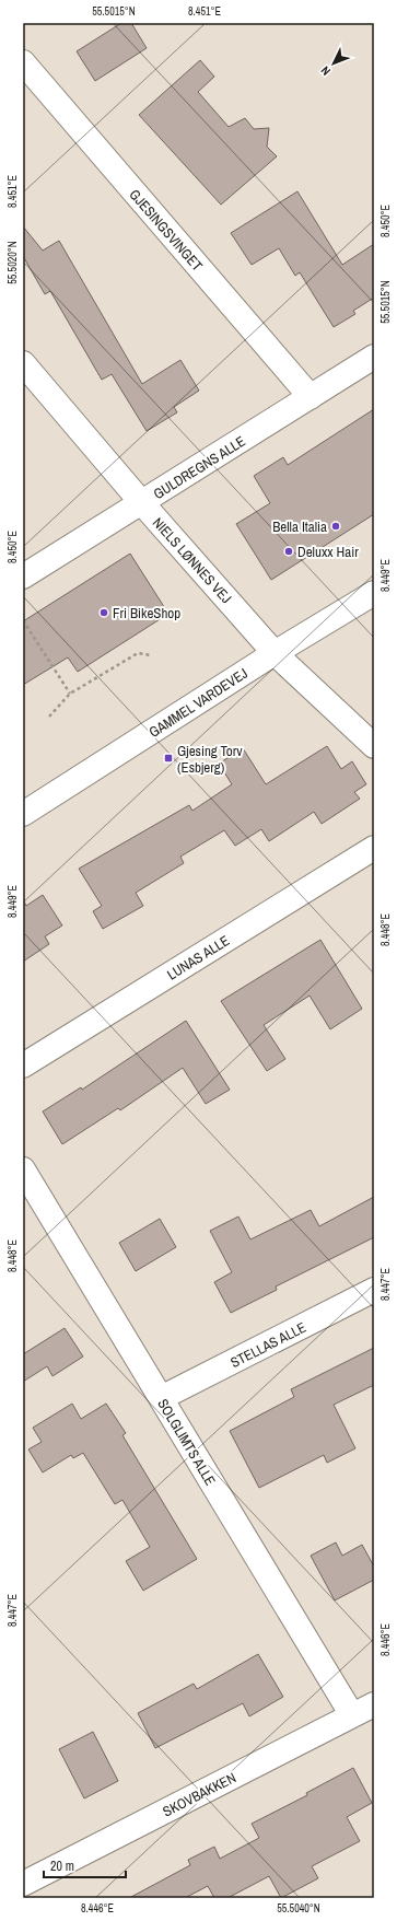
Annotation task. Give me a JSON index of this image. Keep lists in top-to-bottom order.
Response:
{
  "streets": {
    "street": [
      "GJESINGSVINGET",
      "GULDREGNS ALLE",
      "NIELS LØNNES VEJ",
      "GAMMEL VARDEVEJ",
      "LUNAS ALLE",
      "STELLAS ALLE",
      "SOLGLIMTS ALLE",
      "SKOVBAKKEN"
    ]
  },
  "crossings": [
    ["GJESINGSVINGET", "GULDREGNS ALLE"],
    ["GULDREGNS ALLE", "NIELS LØNNES VEJ"],
    ["NIELS LØNNES VEJ", "GAMMEL VARDEVEJ"],
    ["STELLAS ALLE", "SOLGLIMTS ALLE"],
    ["SOLGLIMTS ALLE", "SKOVBAKKEN"]
  ],
  "places": {
    "other": ["Bella Italia", "Deluxx Hair", "Fri BikeShop"],
    "transit": ["Gjesing Torv (Esbjerg)"]
  },
  "scale_bar": "20 m",
  "north": "bottom left",
  "coordinates": [
    "55.5015°N",
    "8.451°E",
    "8.450°E",
    "55.5020°N",
    "8.449°E",
    "8.448°E",
    "8.447°E",
    "8.446°E",
    "55.5040°N"
  ]
}
